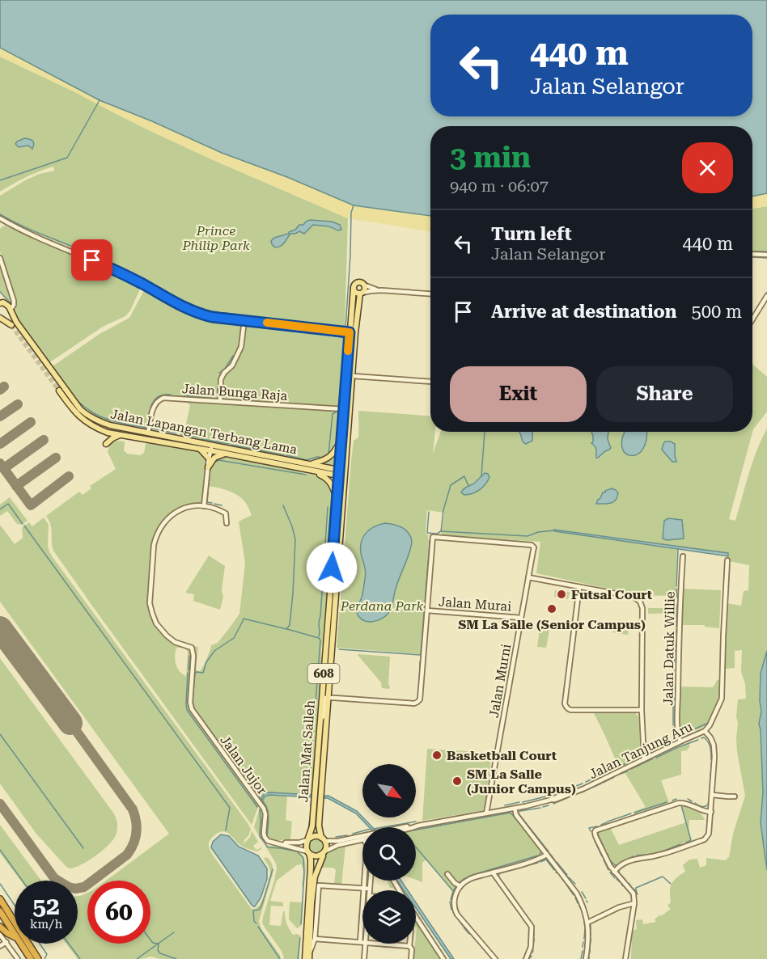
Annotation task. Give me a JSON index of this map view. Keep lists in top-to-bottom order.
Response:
{
  "streets": {
    "main road": ["Jalan Lapangan Terbang Lama", "608", "Jalan Mat Salleh"],
    "street": [
      "Jalan Bunga Raja",
      "Jalan Murai",
      "Jalan Datuk Willie",
      "Jalan Murni",
      "Jalan Tanjung Aru",
      "Jalan Jujor"
    ]
  },
  "crossings": [
    ["Jalan Bunga Raja", "Jalan Lapangan Terbang Lama"],
    ["Jalan Bunga Raja", "Jalan Mat Salleh"],
    ["Jalan Lapangan Terbang Lama", "Jalan Mat Salleh"],
    ["Jalan Murai", "Jalan Murni"],
    ["Jalan Datuk Willie", "Jalan Tanjung Aru"],
    ["608", "Jalan Tanjung Aru"],
    ["608", "Jalan Mat Salleh"],
    ["Jalan Murni", "Jalan Tanjung Aru"],
    ["Jalan Tanjung Aru", "Jalan Mat Salleh"]
  ],
  "parks": ["Prince Philip Park", "Perdana Park"],
  "places": [
    "Futsal Court",
    "SM La Salle (Senior Campus)",
    "Basketball Court",
    "SM La Salle (Junior Campus)"
  ],
  "north": "bottom right",
  "page": {
    "turn": ["440 m", "Jalan Selangor"],
    "heading": ["3 min", "940 m · 06:07"],
    "list": [
      {
        "name": "Turn left",
        "note": "Jalan Selangor",
        "value": "440 m"
      },
      {
        "name": "Arrive at destination",
        "value": "500 m"
      }
    ],
    "buttons": ["Exit", "Share"],
    "speed": "52 km/h",
    "limit": "60"
  }
}
